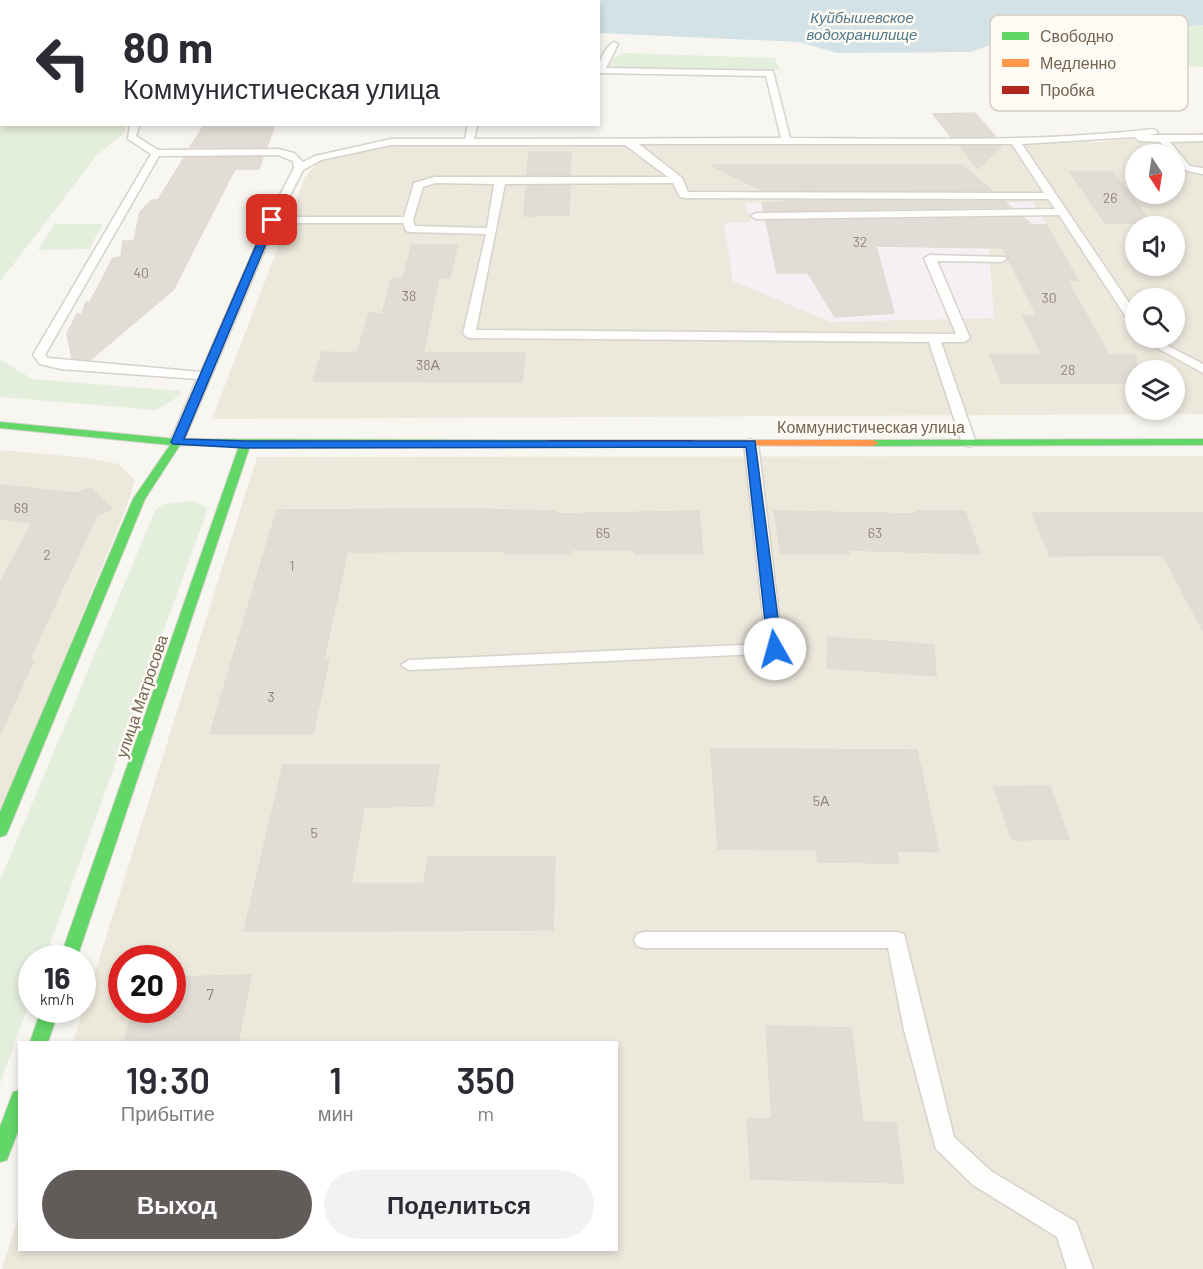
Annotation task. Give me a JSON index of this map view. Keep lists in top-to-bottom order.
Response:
{
  "streets": {
    "main road": ["Коммунистическая улица", "улица Матросова"]
  },
  "crossings": [
    ["Коммунистическая улица", "улица Матросова"]
  ],
  "water": ["Куйбышевское водохранилище"],
  "house_numbers": [
    "26",
    "32",
    "40",
    "38",
    "30",
    "38А",
    "28",
    "69",
    "65",
    "63",
    "2",
    "1",
    "3",
    "5А",
    "5",
    "7"
  ],
  "legend": ["Свободно", "Медленно", "Пробка"],
  "north": "bottom",
  "page": {
    "turn": ["80 m", "Коммунистическая улица"],
    "speed": "16 km/h",
    "limit": "20",
    "eta": [
      "19:30",
      "Прибытие",
      "1",
      "мин",
      "350",
      "m"
    ],
    "buttons": ["Выход", "Поделиться"]
  }
}
